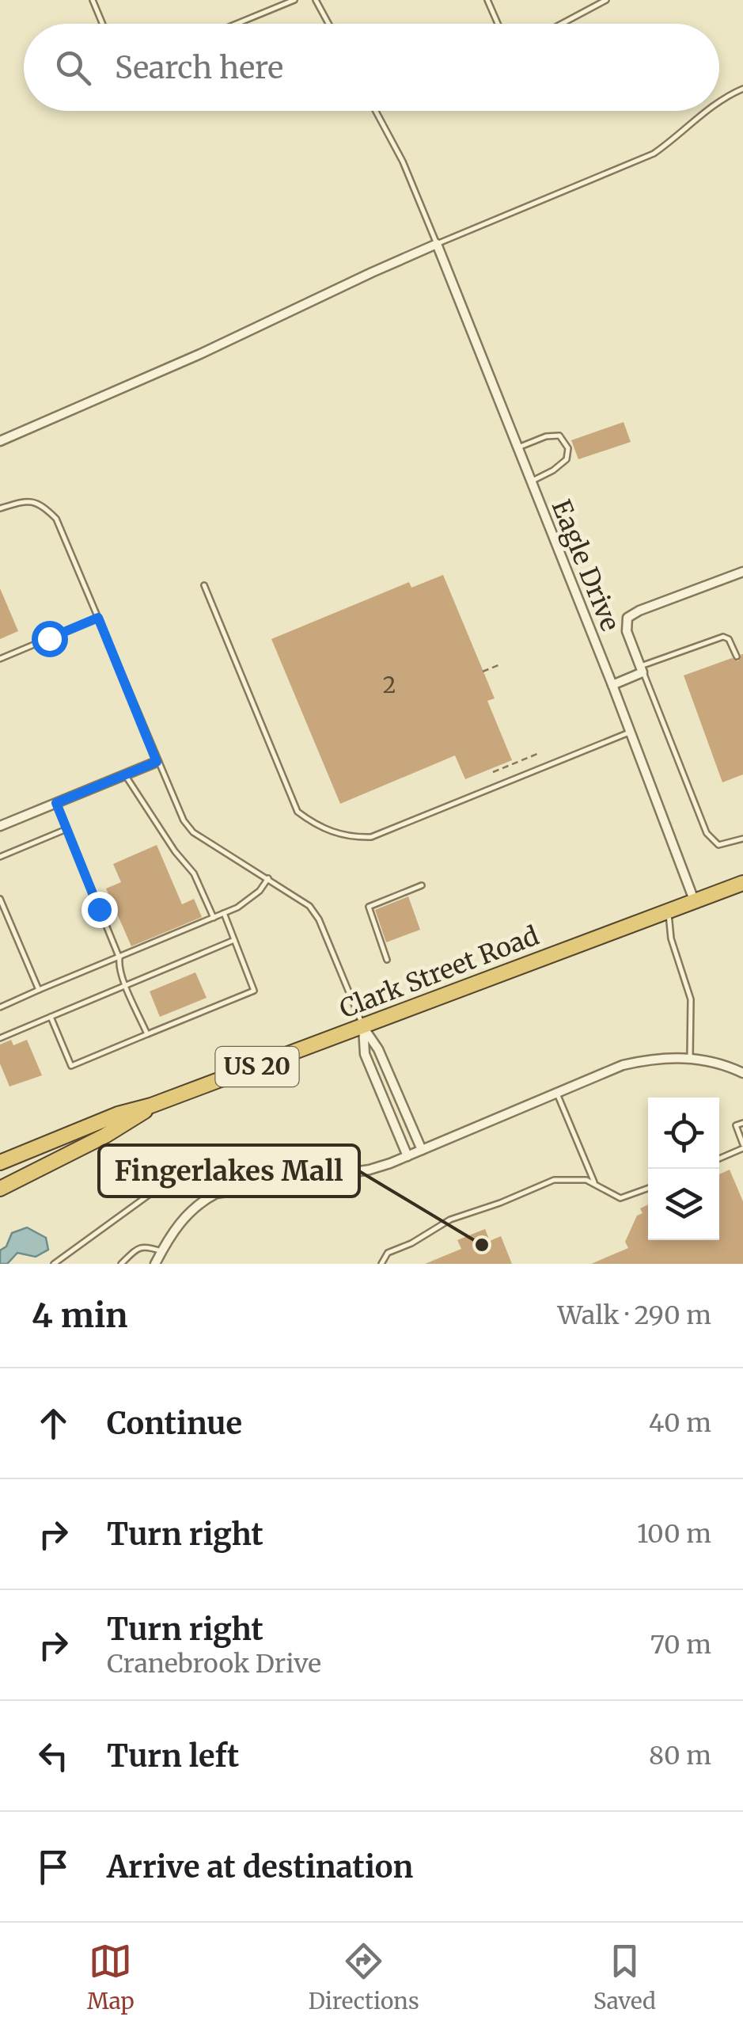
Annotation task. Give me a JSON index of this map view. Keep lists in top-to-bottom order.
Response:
{
  "streets": {
    "highway": ["Clark Street Road", "US 20"],
    "street": ["Eagle Drive"]
  },
  "crossings": [
    ["Eagle Drive", "Clark Street Road"]
  ],
  "places": ["Fingerlakes Mall"],
  "house_numbers": ["2"],
  "page": {
    "search": "Search here",
    "heading": ["4 min", "Walk · 290 m"],
    "list": [
      ["Continue", "40 m"],
      ["Turn right", "100 m"],
      ["Turn right", "Cranebrook Drive", "70 m"],
      ["Turn left", "80 m"],
      "Arrive at destination"
    ],
    "nav": ["Map", "Directions", "Saved"]
  }
}
